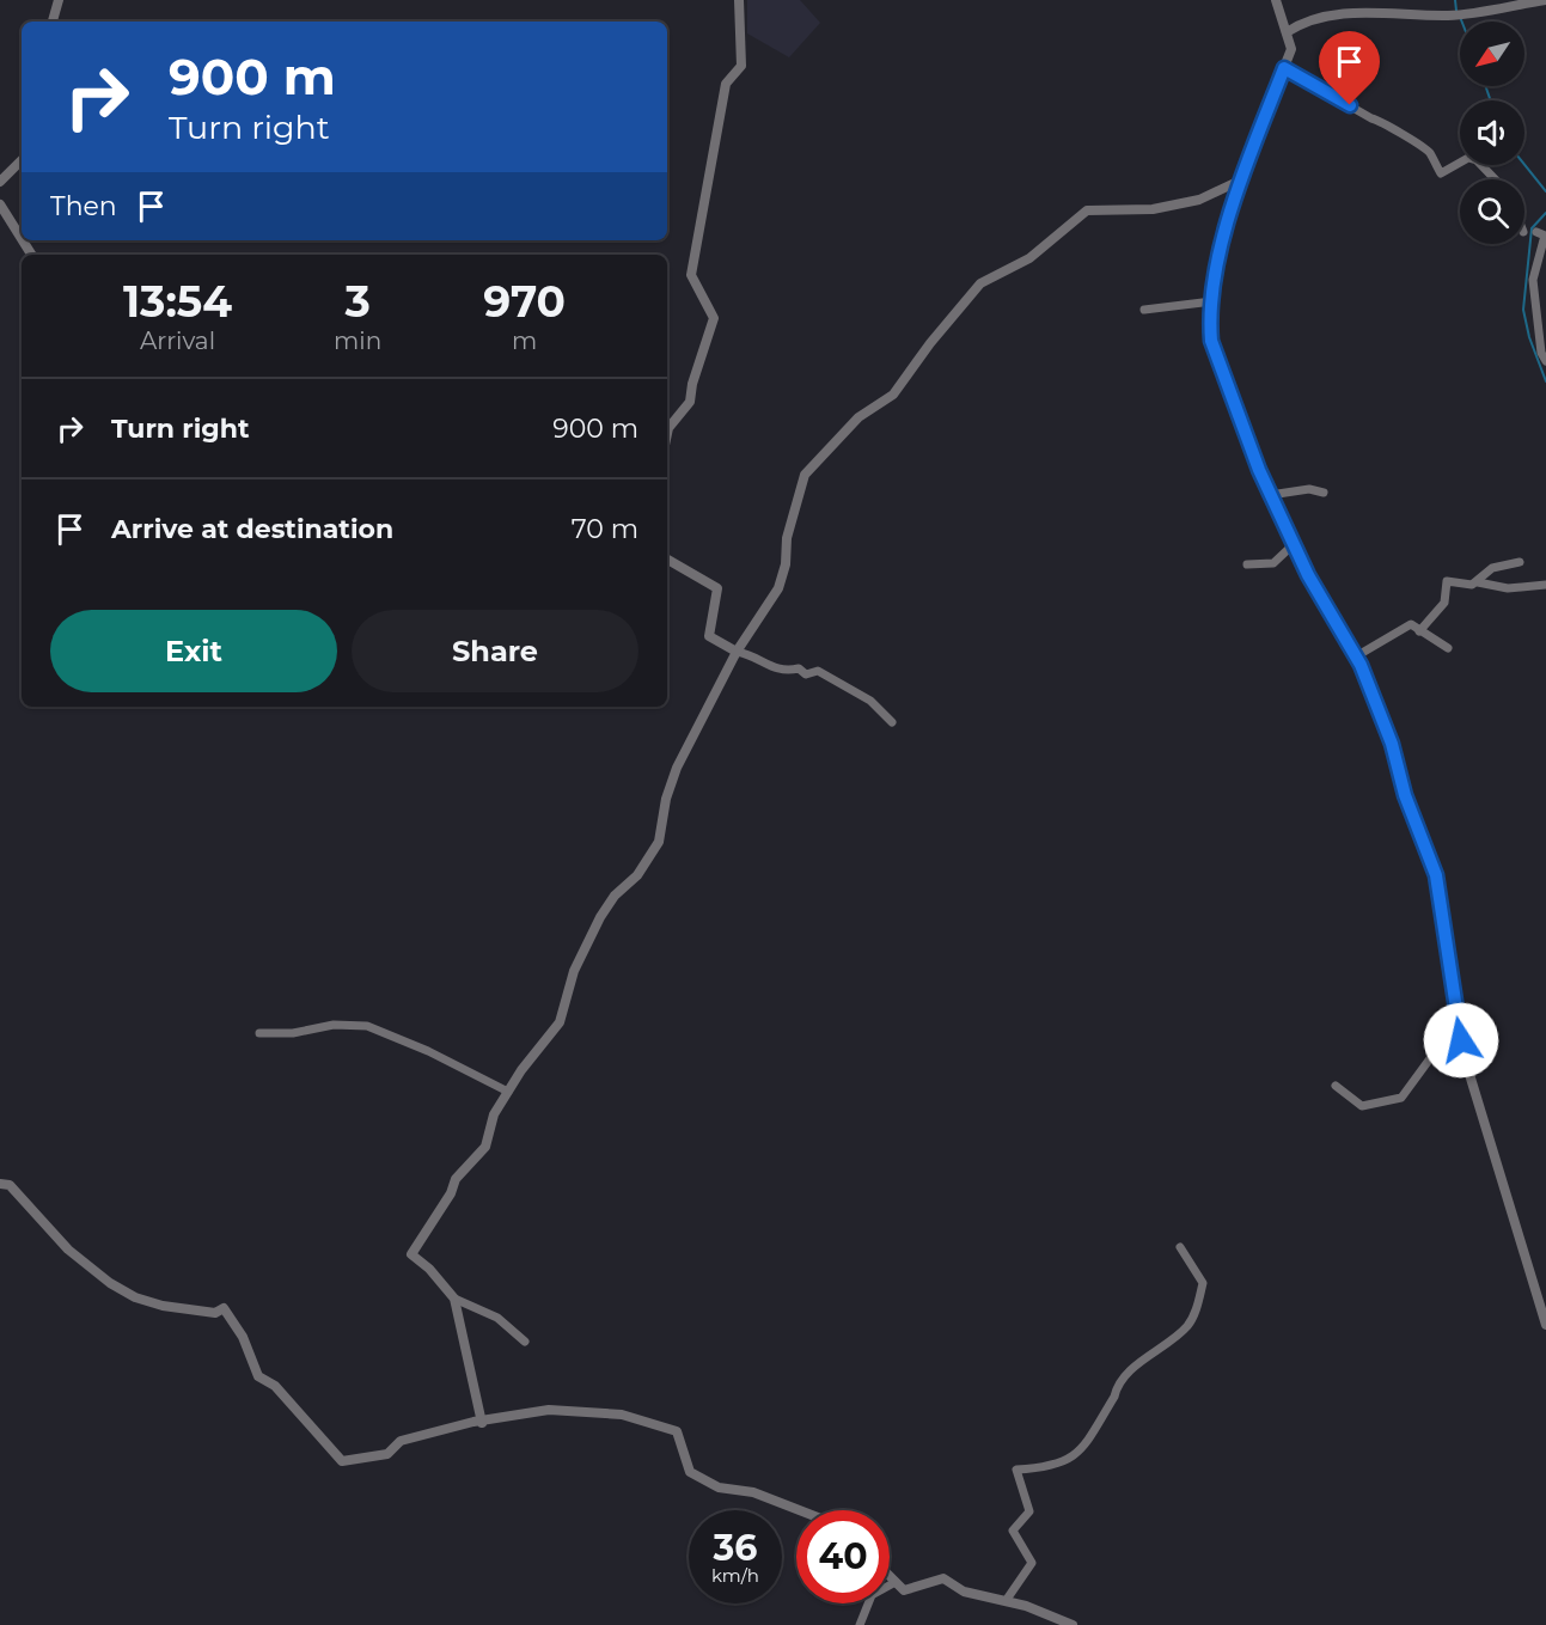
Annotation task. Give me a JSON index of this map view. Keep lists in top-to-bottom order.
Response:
{
  "north": "bottom left",
  "page": {
    "turn": ["900 m", "Turn right"],
    "then": "Then",
    "eta": [
      "13:54",
      "Arrival",
      "3",
      "min",
      "970",
      "m"
    ],
    "list": [
      {
        "name": "Turn right",
        "value": "900 m"
      },
      {
        "name": "Arrive at destination",
        "value": "70 m"
      }
    ],
    "buttons": ["Exit", "Share"],
    "speed": "36 km/h",
    "limit": "40"
  }
}
